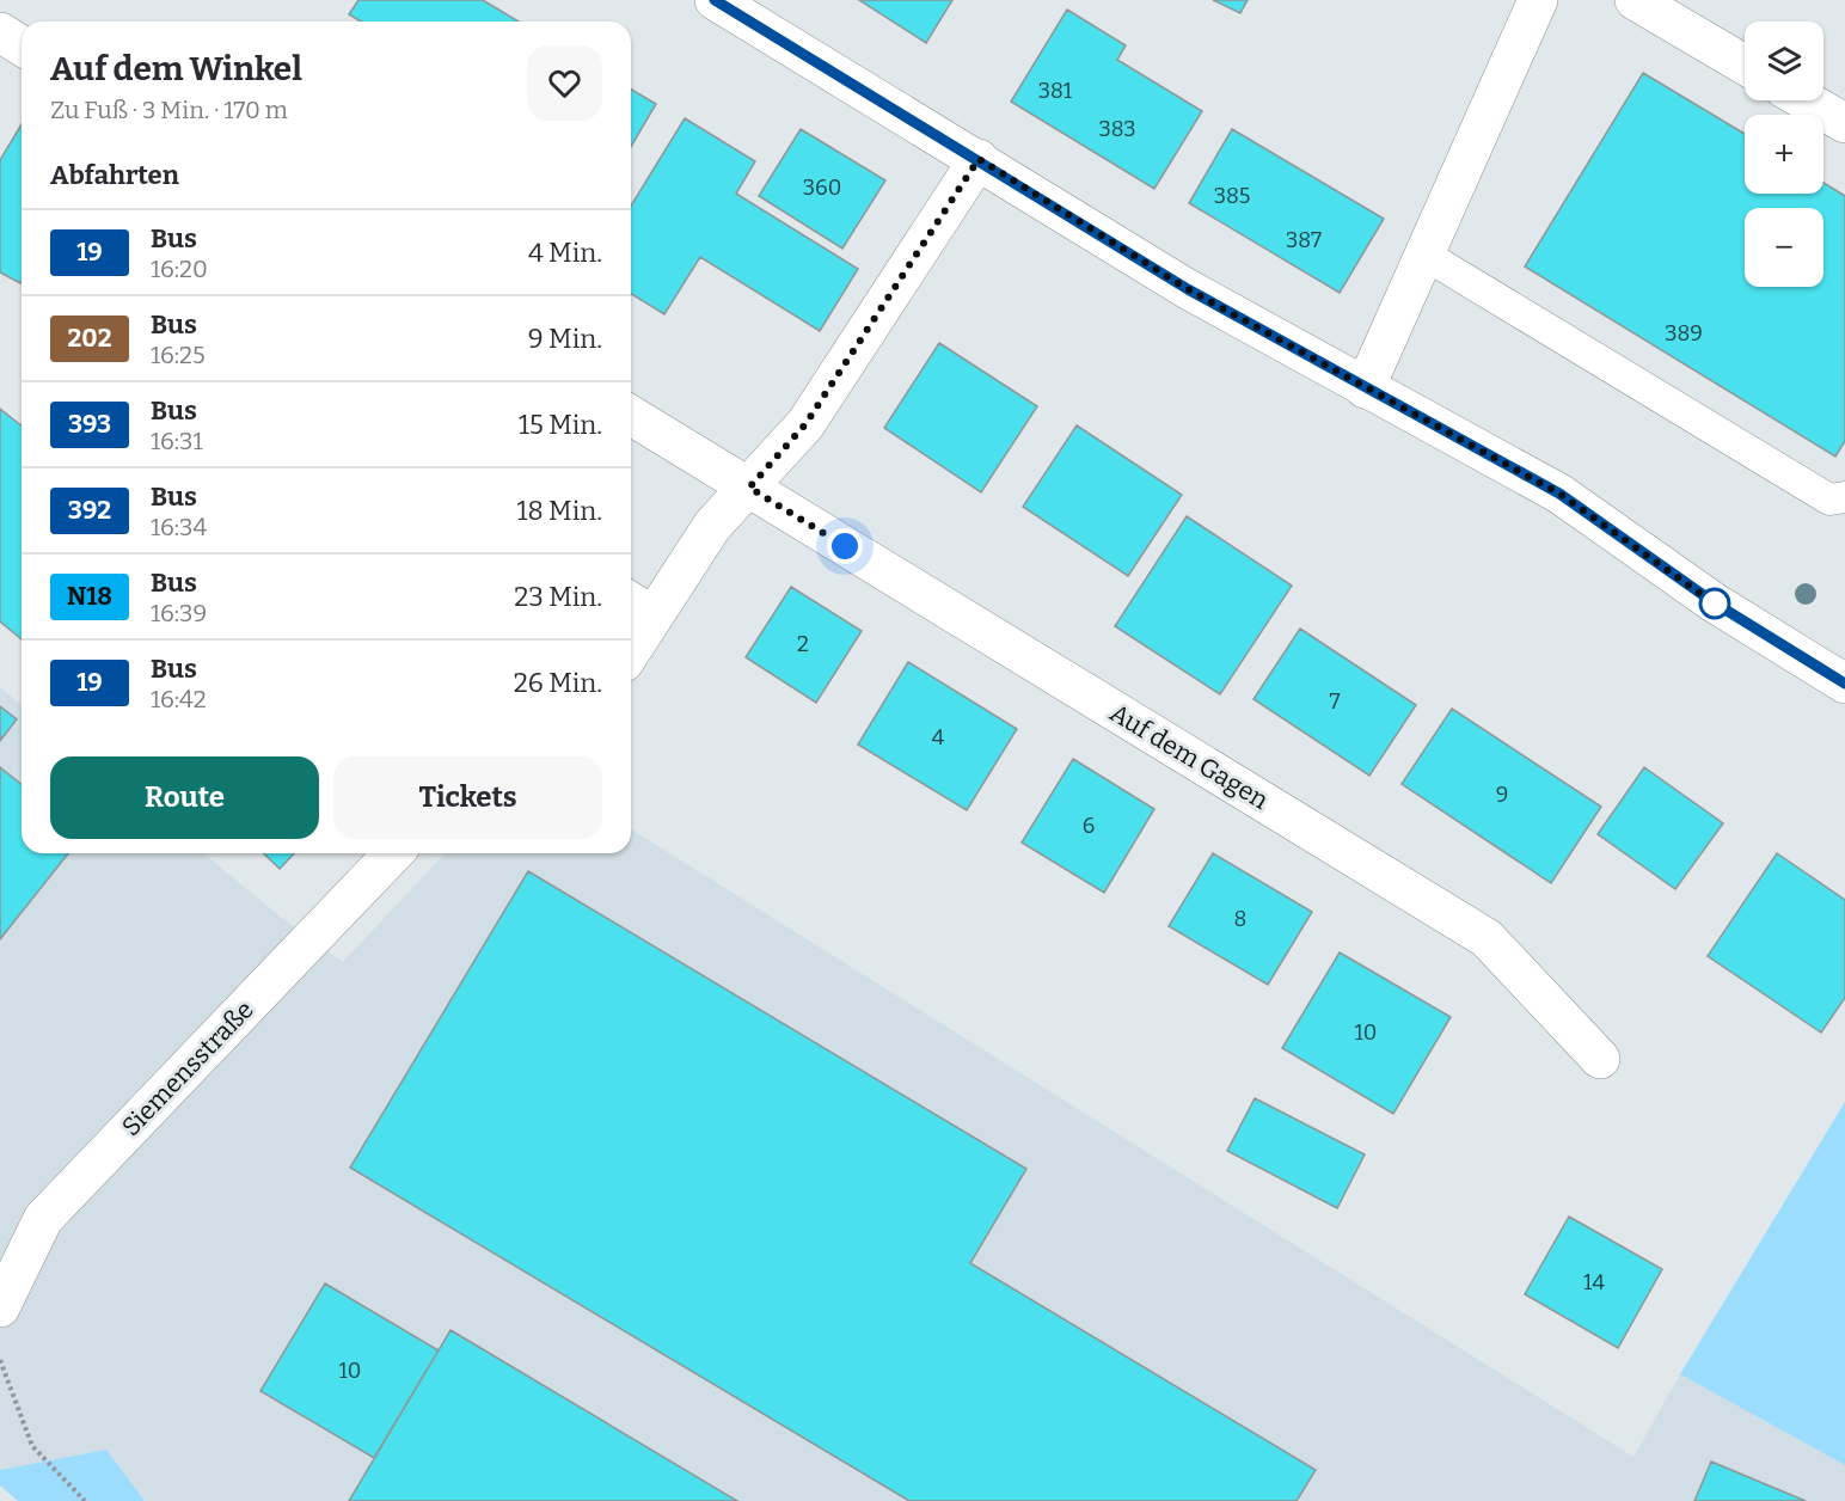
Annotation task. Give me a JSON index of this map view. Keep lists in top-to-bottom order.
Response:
{
  "streets": {
    "street": ["Auf dem Gagen", "Siemensstraße"]
  },
  "lines": ["bus line 19"],
  "house_numbers": [
    "381",
    "383",
    "360",
    "385",
    "387",
    "389",
    "2",
    "7",
    "4",
    "9",
    "6",
    "8",
    "10",
    "14",
    "10"
  ],
  "page": {
    "map_buttons": ["+", "−"],
    "heading": [
      ["Auf dem Winkel", "Zu Fuß · 3 Min. · 170 m"],
      "Abfahrten"
    ],
    "list": [
      {
        "mark": "19",
        "name": "Bus",
        "note": "16:20",
        "value": "4 Min."
      },
      {
        "mark": "202",
        "name": "Bus",
        "note": "16:25",
        "value": "9 Min."
      },
      {
        "mark": "393",
        "name": "Bus",
        "note": "16:31",
        "value": "15 Min."
      },
      {
        "mark": "392",
        "name": "Bus",
        "note": "16:34",
        "value": "18 Min."
      },
      {
        "mark": "N18",
        "name": "Bus",
        "note": "16:39",
        "value": "23 Min."
      },
      {
        "mark": "19",
        "name": "Bus",
        "note": "16:42",
        "value": "26 Min."
      }
    ],
    "buttons": ["Route", "Tickets"]
  }
}
